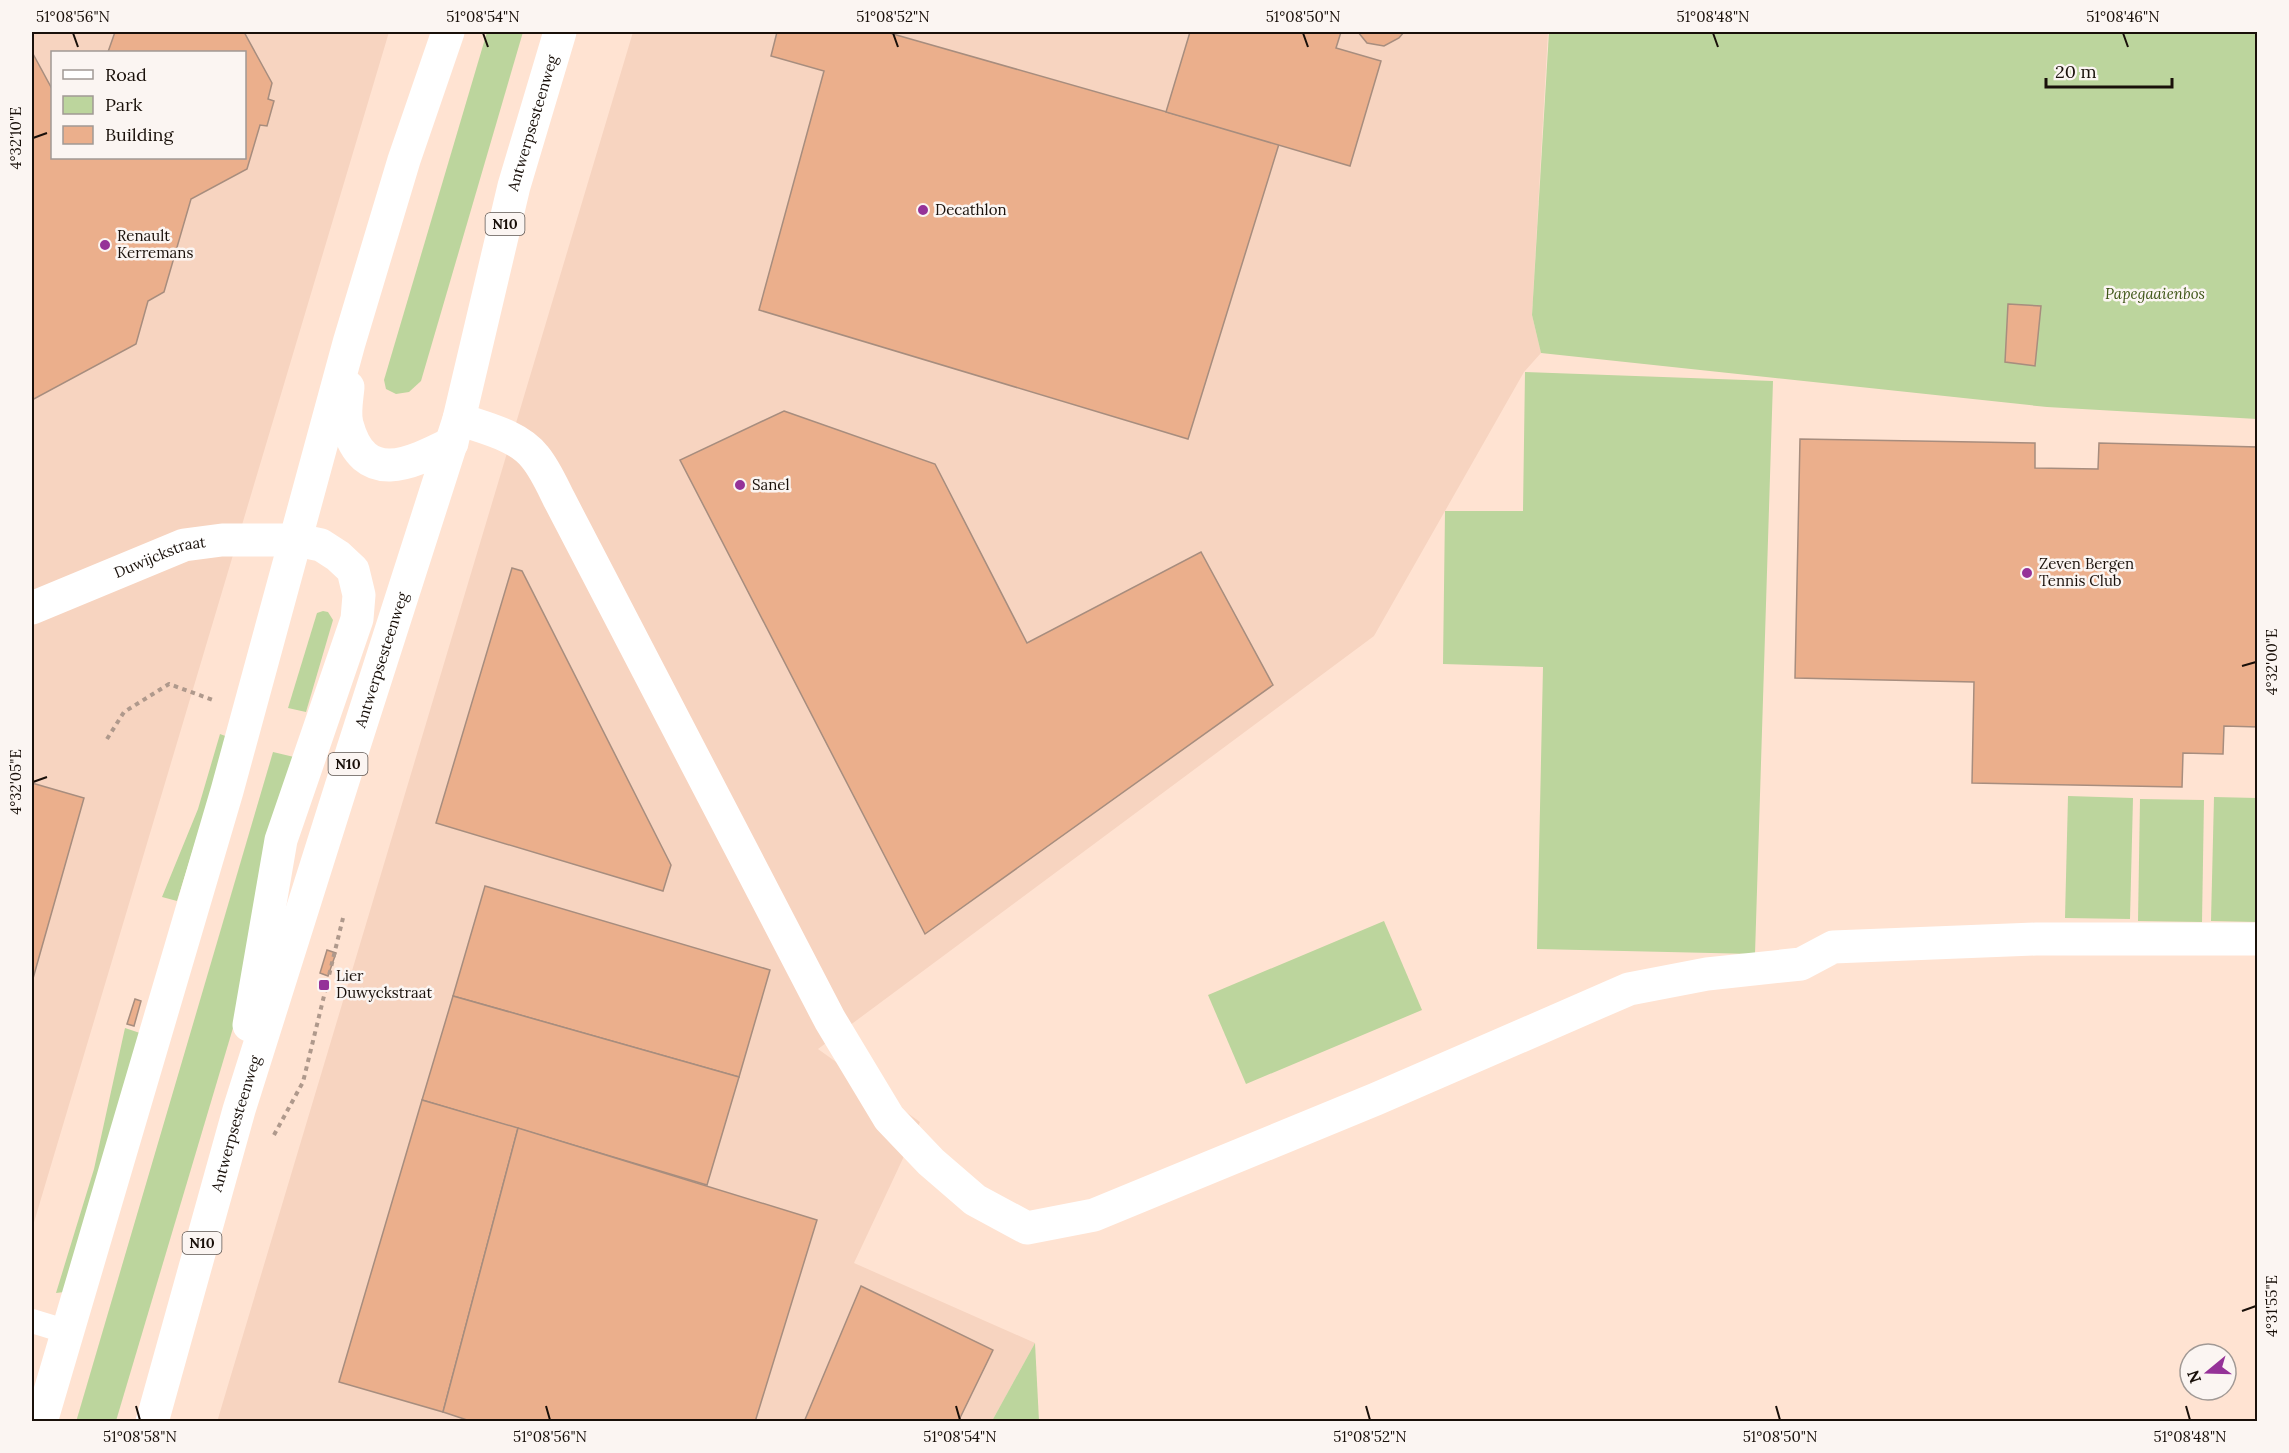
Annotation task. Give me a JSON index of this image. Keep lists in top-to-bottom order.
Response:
{
  "streets": {
    "main road": ["Antwerpsesteenweg", "N10", "Duwijckstraat"]
  },
  "crossings": [
    ["Antwerpsesteenweg", "N10"],
    ["N10", "Duwijckstraat"]
  ],
  "parks": ["Papegaaienbos"],
  "places": {
    "other": [
      "Decathlon",
      "Renault Kerremans",
      "Sanel",
      "Zeven Bergen Tennis Club"
    ],
    "transit": ["Lier Duwyckstraat"]
  },
  "legend": ["Road", "Park", "Building"],
  "scale_bar": "20 m",
  "north": "left",
  "coordinates": [
    "51°08'56\"N",
    "51°08'54\"N",
    "51°08'52\"N",
    "51°08'50\"N",
    "51°08'48\"N",
    "51°08'46\"N",
    "4°32'10\"E",
    "4°32'00\"E",
    "4°32'05\"E",
    "4°31'55\"E",
    "51°08'58\"N"
  ]
}
